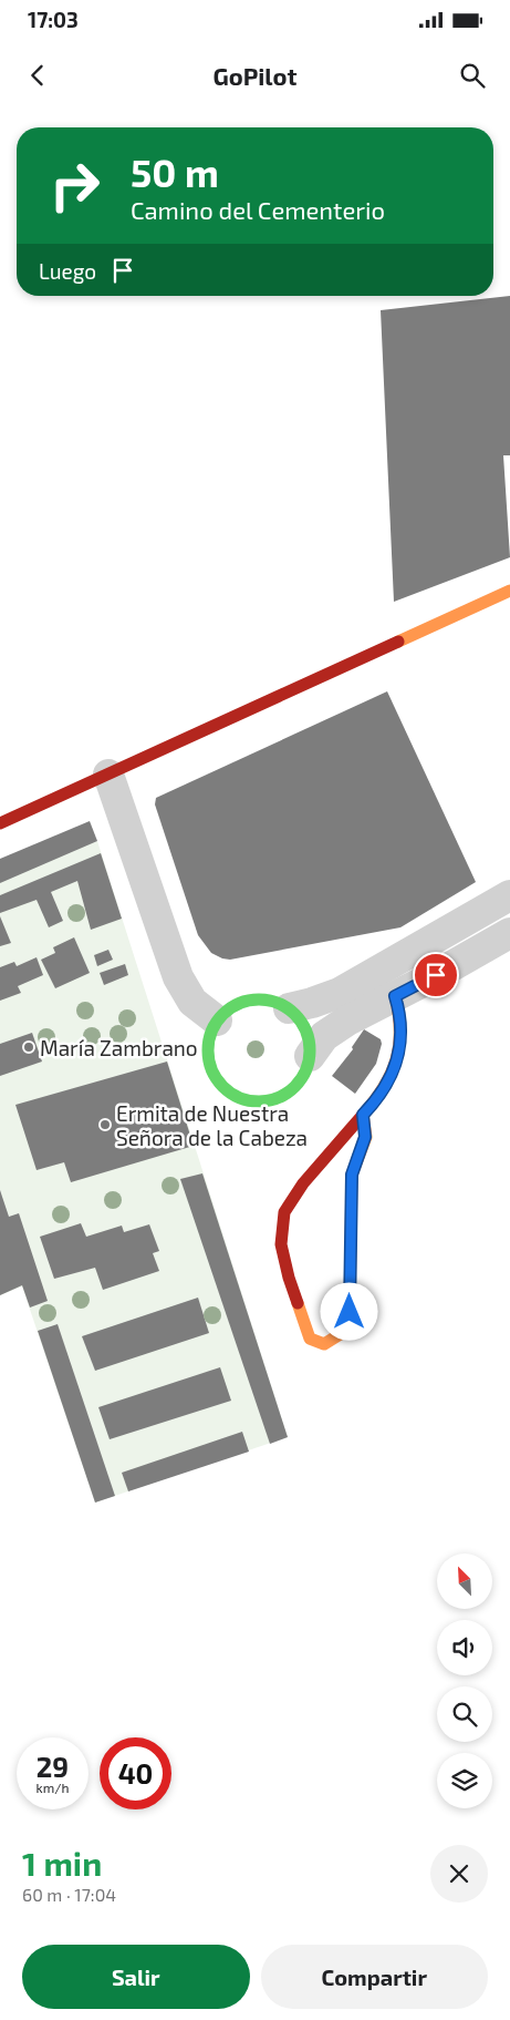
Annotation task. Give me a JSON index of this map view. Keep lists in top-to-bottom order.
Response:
{
  "places": ["María Zambrano", "Ermita de Nuestra Señora de la Cabeza"],
  "north": "top left",
  "page": {
    "status": "17:03",
    "header": "GoPilot",
    "turn": ["50 m", "Camino del Cementerio"],
    "then": "Luego",
    "speed": "29 km/h",
    "limit": "40",
    "heading": ["1 min", "60 m · 17:04"],
    "buttons": ["Salir", "Compartir"]
  }
}
